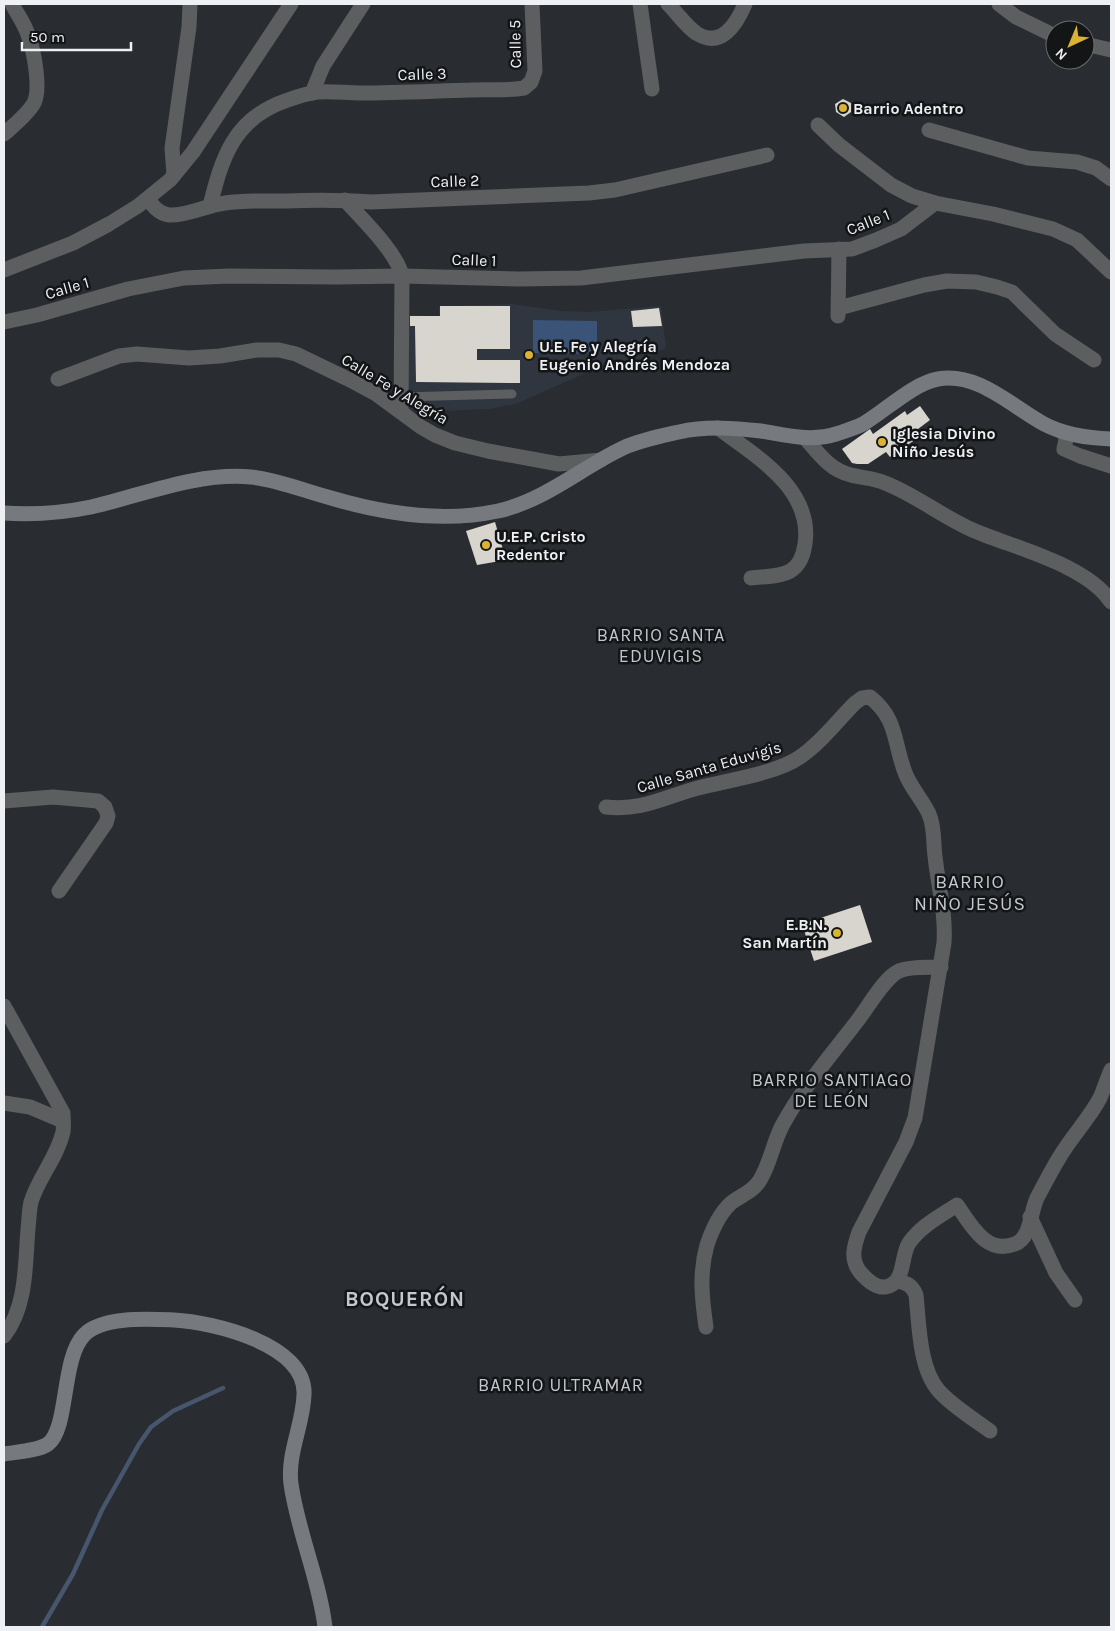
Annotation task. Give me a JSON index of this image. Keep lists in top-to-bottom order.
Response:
{
  "streets": {
    "street": [
      "Calle 5",
      "Calle 3",
      "Calle 2",
      "Calle 1",
      "Calle Fe y Alegría",
      "Calle Santa Eduvigis"
    ]
  },
  "crossings": [
    ["Calle 5", "Calle 3"],
    ["Calle 3", "Calle 2"]
  ],
  "districts": [
    "BARRIO SANTA EDUVIGIS",
    "BARRIO NIÑO JESÚS",
    "BARRIO SANTIAGO DE LEÓN",
    "BOQUERÓN",
    "BARRIO ULTRAMAR"
  ],
  "places": [
    "Barrio Adentro",
    "U.E. Fe y Alegría Eugenio Andrés Mendoza",
    "Iglesia Divino Niño Jesús",
    "U.E.P. Cristo Redentor",
    "E.B.N. San Martín"
  ],
  "scale_bar": "50 m",
  "north": "bottom left"
}
